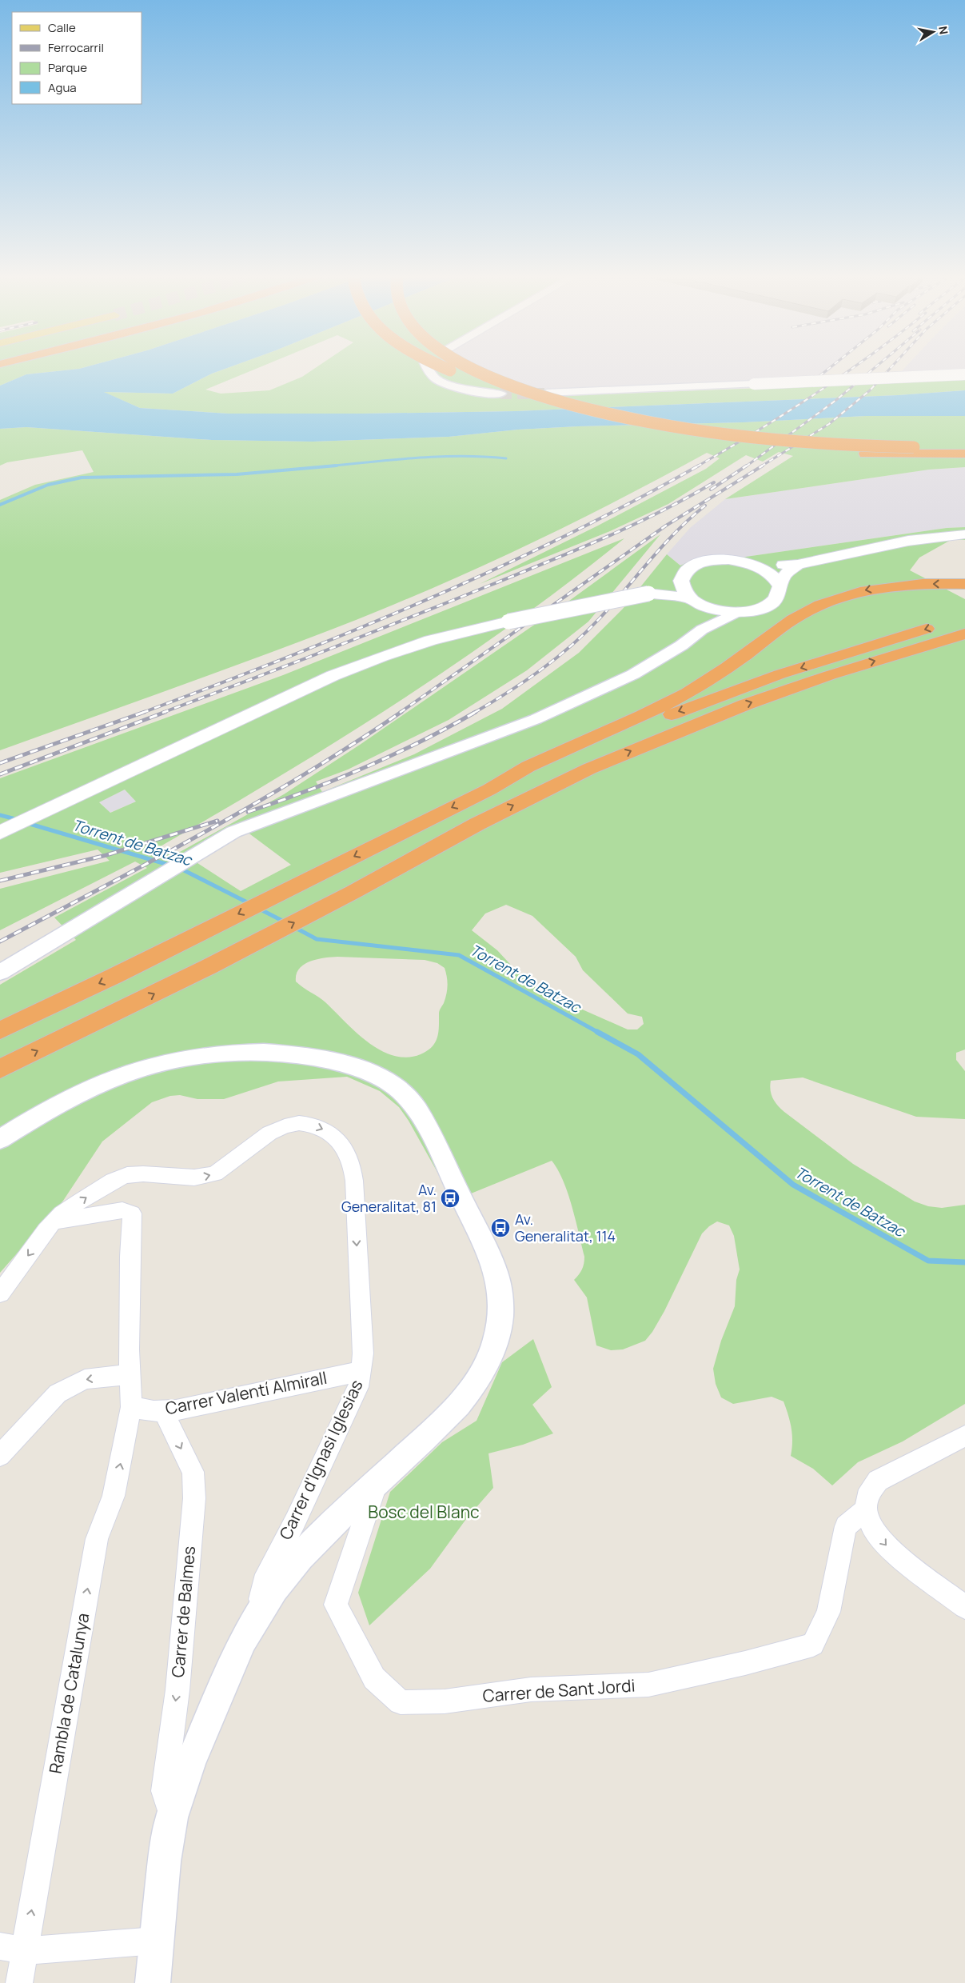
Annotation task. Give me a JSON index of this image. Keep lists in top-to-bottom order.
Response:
{
  "streets": {
    "street": [
      "Carrer Valentí Almirall",
      "Carrer d'Ignasi Iglesias",
      "Carrer de Balmes",
      "Carrer de Sant Jordi",
      "Rambla de Catalunya"
    ]
  },
  "crossings": [
    ["Carrer Valentí Almirall", "Carrer d'Ignasi Iglesias"],
    ["Carrer Valentí Almirall", "Carrer de Balmes"],
    ["Carrer Valentí Almirall", "Rambla de Catalunya"]
  ],
  "water": ["Torrent de Batzac"],
  "parks": ["Bosc del Blanc"],
  "places": {
    "bus stop": ["Av. Generalitat, 81", "Av. Generalitat, 114"]
  },
  "legend": [
    "Calle",
    "Ferrocarril",
    "Parque",
    "Agua"
  ],
  "north": "right"
}
